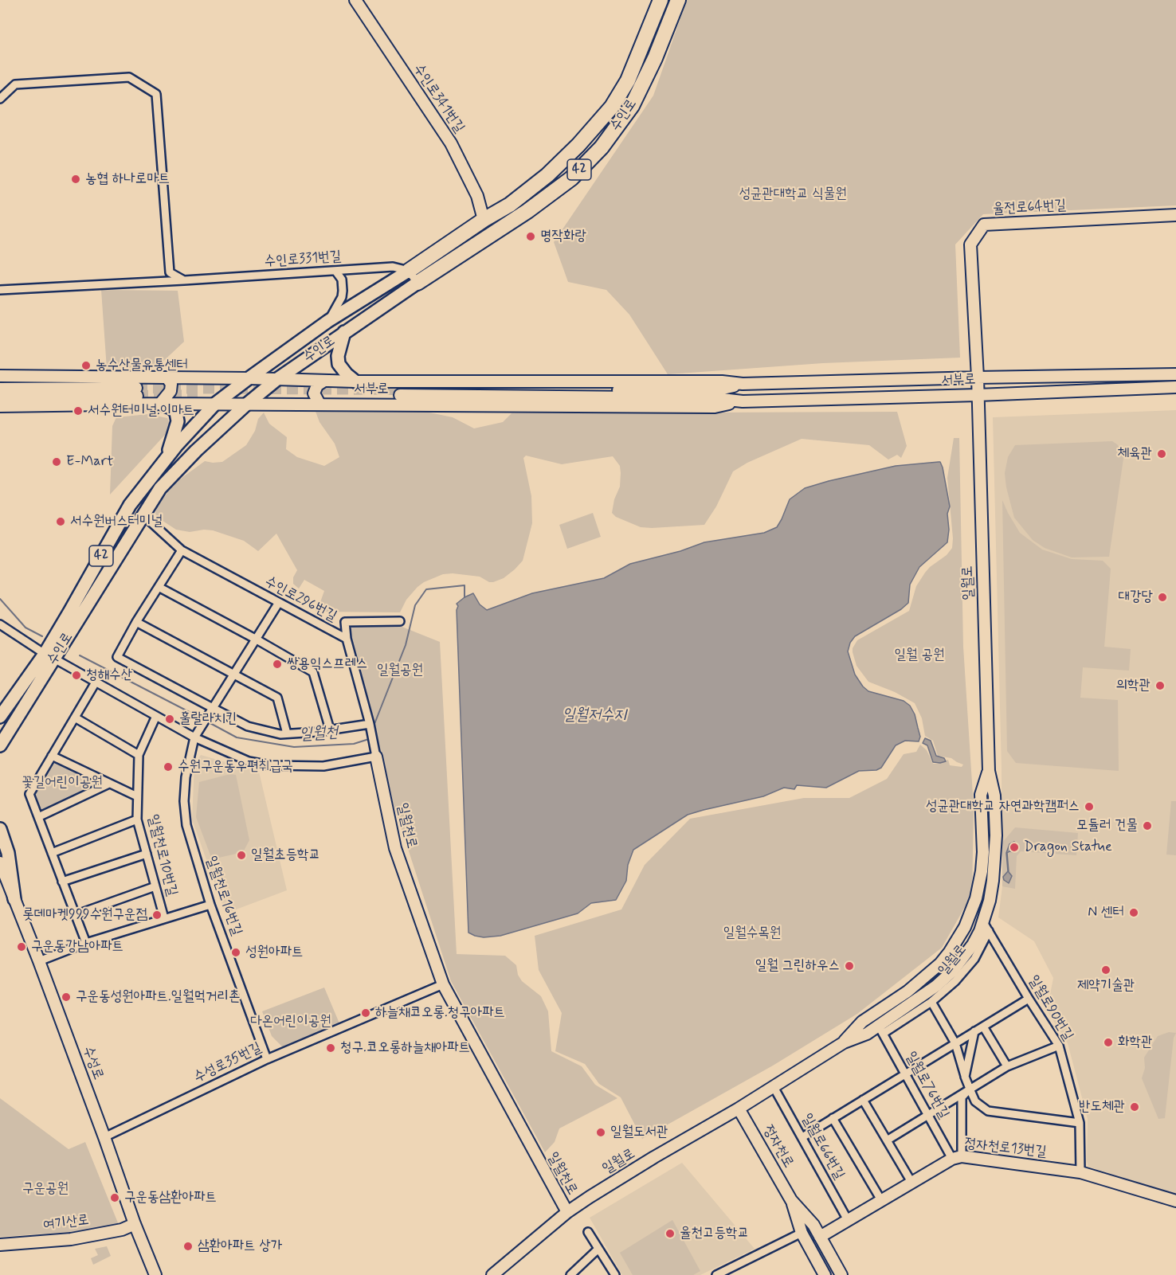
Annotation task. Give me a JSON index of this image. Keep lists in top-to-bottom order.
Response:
{
  "streets": {
    "highway": ["수인로", "42"],
    "street": [
      "수인로341번길",
      "율전로64번길",
      "수인로331번길",
      "서부로",
      "일월로",
      "수인로296번길",
      "일월천로",
      "일월천로10번길",
      "일월천로16번길",
      "일월로90번길",
      "수성로",
      "수성로35번길",
      "일월로76번길",
      "정자천로",
      "일월로66번길",
      "정자천로13번길",
      "여기산로"
    ]
  },
  "crossings": [
    ["수인로341번길", "수인로"],
    ["수인로", "수인로331번길"],
    ["수인로", "서부로"],
    ["수인로", "수인로296번길"],
    ["율전로64번길", "서부로"],
    ["율전로64번길", "일월로"],
    ["서부로", "일월로"],
    ["일월로", "일월천로"],
    ["일월로", "일월로90번길"],
    ["일월로", "일월로76번길"],
    ["일월로", "정자천로"],
    ["일월로", "일월로66번길"],
    ["수인로296번길", "일월천로"],
    ["일월천로", "수성로35번길"],
    ["일월천로16번길", "수성로35번길"],
    ["일월로90번길", "정자천로13번길"],
    ["수성로", "수성로35번길"],
    ["수성로", "여기산로"],
    ["일월로76번길", "정자천로13번길"],
    ["정자천로", "정자천로13번길"],
    ["일월로66번길", "정자천로13번길"]
  ],
  "water": ["일월저수지", "일월천"],
  "parks": [
    "성균관대학교 식물원",
    "일월 공원",
    "일월공원",
    "꽃길어린이공원",
    "일월수목원",
    "다온어린이공원",
    "구운공원"
  ],
  "places": [
    "농협 하나로마트",
    "명작화랑",
    "농수산물유통센터",
    "서수원터미널.이마트",
    "체육관",
    "E-Mart",
    "서수원버스터미널",
    "대강당",
    "쌍용익스프레스",
    "청해수산",
    "의학관",
    "훌랄라치킨",
    "수원구운동우편취급국",
    "성균관대학교 자연과학캠퍼스",
    "모듈러 건물",
    "Dragon Statue",
    "일월초등학교",
    "N 센터",
    "롯데마켓999수원구운점",
    "구운동강남아파트",
    "성원아파트",
    "일월 그린하우스",
    "제약기술관",
    "구운동성원아파트.일월먹거리촌",
    "하늘채코오롱.청구아파트",
    "화학관",
    "청구.코오롱하늘채아파트",
    "반도체관",
    "일월도서관",
    "구운동삼환아파트",
    "율천고등학교",
    "삼환아파트 상가"
  ]
}
